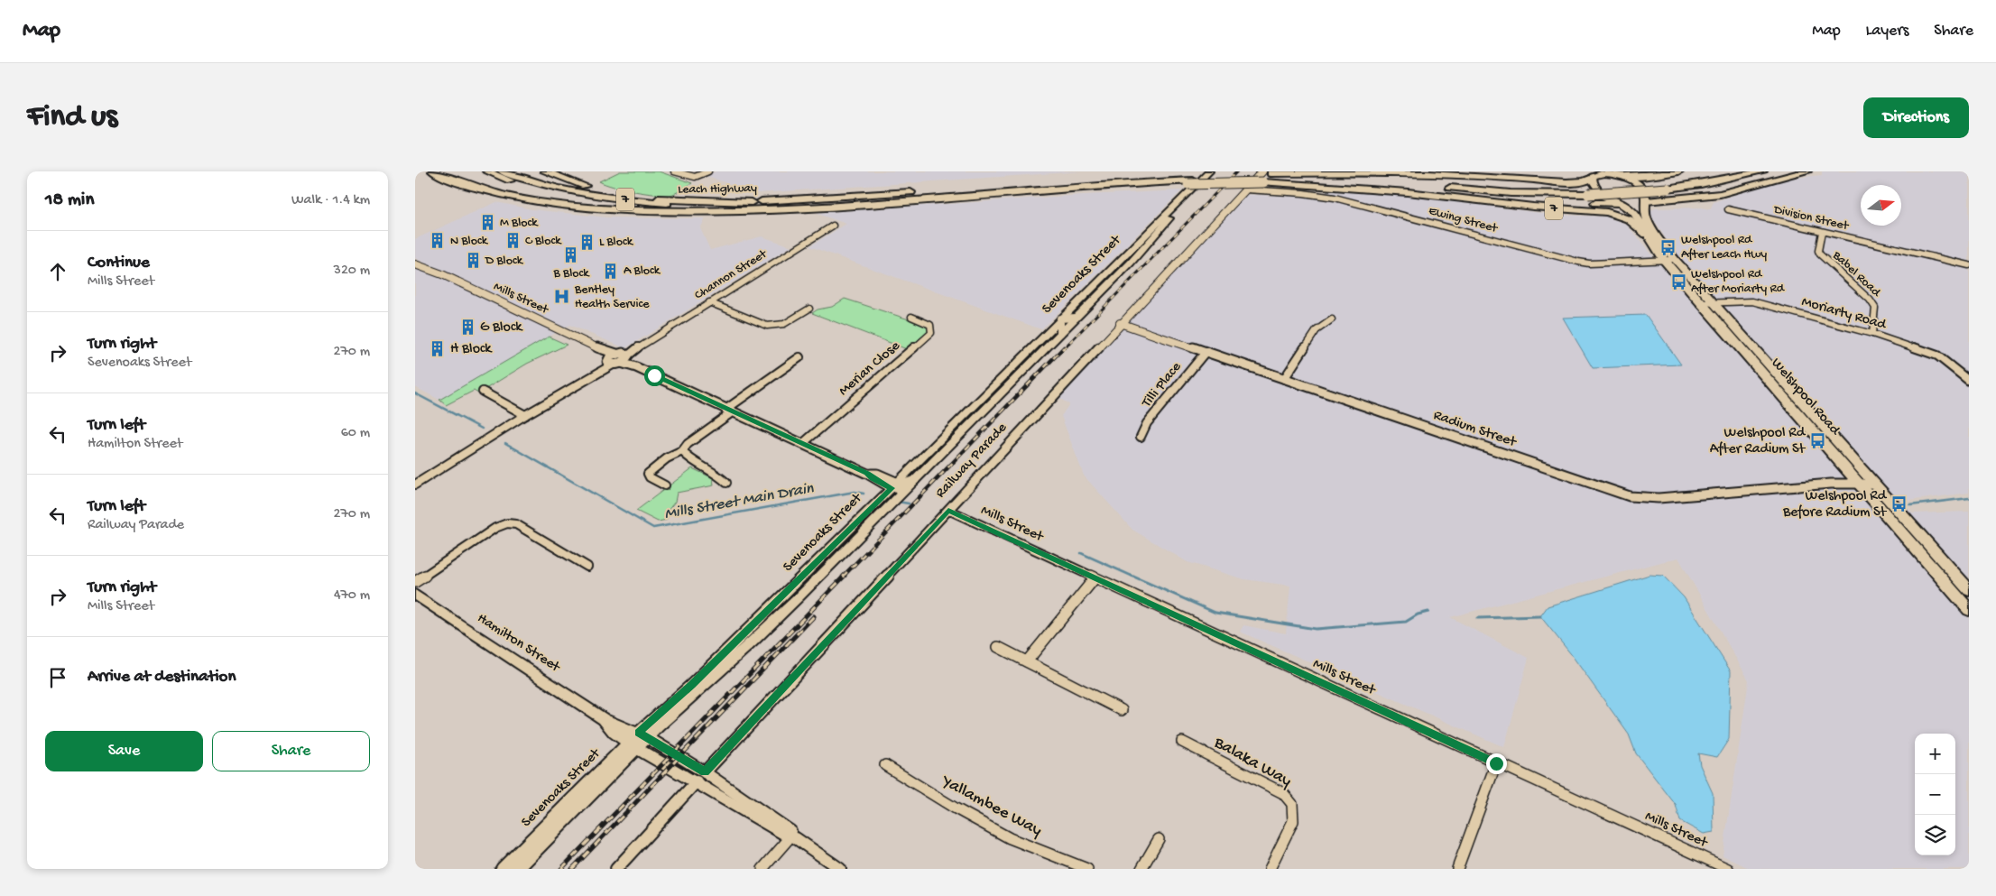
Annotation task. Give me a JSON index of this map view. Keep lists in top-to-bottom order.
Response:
{
  "streets": {
    "highway": ["Leach Highway", "7"],
    "main road": ["Sevenoaks Street", "Welshpool Road", "Hamilton Street"],
    "street": [
      "Division Street",
      "Ewing Street",
      "Babel Road",
      "Channon Street",
      "Mills Street",
      "Moriarty Road",
      "Merian Close",
      "Tilli Place",
      "Radium Street",
      "Railway Parade",
      "Balaka Way",
      "Yallambee Way"
    ]
  },
  "crossings": [
    ["Leach Highway", "7"],
    ["Leach Highway", "Railway Parade"],
    ["7", "Welshpool Road"],
    ["7", "Railway Parade"],
    ["Division Street", "Babel Road"],
    ["Ewing Street", "Welshpool Road"],
    ["Ewing Street", "Railway Parade"],
    ["Babel Road", "Moriarty Road"],
    ["Channon Street", "Mills Street"],
    ["Sevenoaks Street", "Mills Street"],
    ["Sevenoaks Street", "Hamilton Street"],
    ["Mills Street", "Merian Close"],
    ["Mills Street", "Railway Parade"],
    ["Moriarty Road", "Welshpool Road"],
    ["Tilli Place", "Radium Street"],
    ["Welshpool Road", "Radium Street"],
    ["Radium Street", "Railway Parade"],
    ["Railway Parade", "Hamilton Street"]
  ],
  "water": ["Mills Street Main Drain"],
  "places": {
    "building": [
      "M Block",
      "N Block",
      "C Block",
      "L Block",
      "B Block",
      "D Block",
      "A Block",
      "G Block",
      "H Block"
    ],
    "bus stop": [
      "Welshpool Rd After Leach Hwy",
      "Welshpool Rd After Moriarty Rd",
      "Welshpool Rd After Radium St",
      "Welshpool Rd Before Radium St"
    ],
    "hospital": ["Bentley Health Service"]
  },
  "north": "right",
  "page": {
    "header": "Map",
    "nav": ["Map", "Layers", "Share"],
    "buttons": [
      "Directions",
      ["Save", "Share"]
    ],
    "title": "Find us",
    "heading": ["18 min", "Walk · 1.4 km"],
    "list": [
      ["Continue", "Mills Street", "320 m"],
      ["Turn right", "Sevenoaks Street", "270 m"],
      ["Turn left", "Hamilton Street", "60 m"],
      ["Turn left", "Railway Parade", "270 m"],
      ["Turn right", "Mills Street", "470 m"],
      "Arrive at destination"
    ],
    "map_buttons": ["+", "−"]
  }
}
